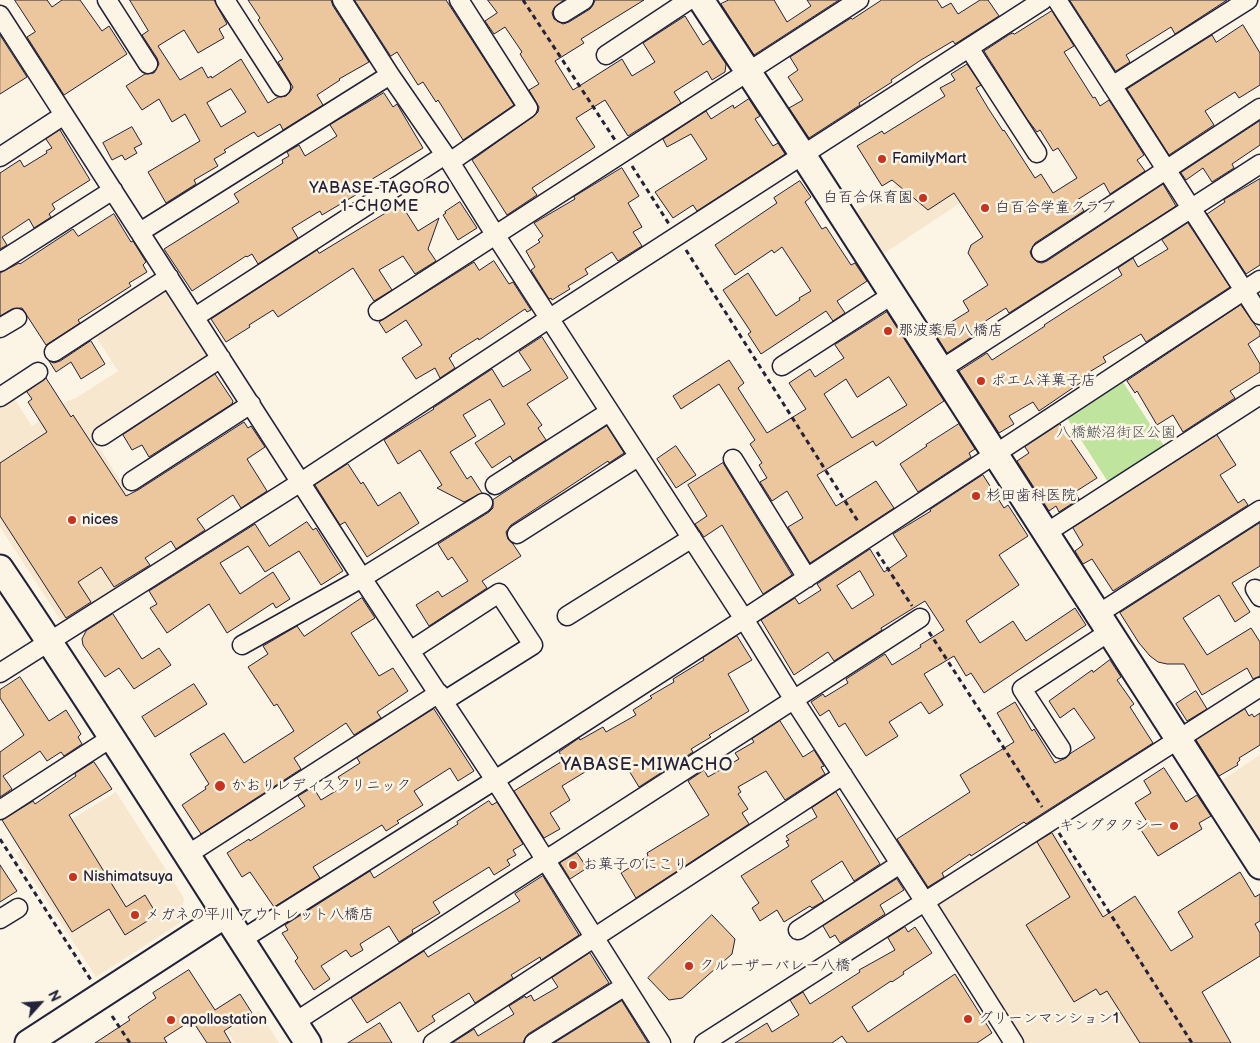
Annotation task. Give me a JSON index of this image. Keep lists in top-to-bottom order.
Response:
{
  "districts": ["YABASE-TAGORO 1-CHOME", "YABASE-MIWACHO"],
  "parks": ["八橋鯲沼街区公園"],
  "places": [
    "FamilyMart",
    "白百合保育園",
    "白百合学童クラブ",
    "那波薬局八橋店",
    "ポエム洋菓子店",
    "杉田歯科医院",
    "nices",
    "かおりレディスクリニック",
    "キングタクシー",
    "お菓子のにこり",
    "Nishimatsuya",
    "メガネの平川 アウトレット八橋店",
    "クルーザーバレー八橋",
    "グリーンマンション1",
    "apollostation"
  ],
  "north": "top right"
}
